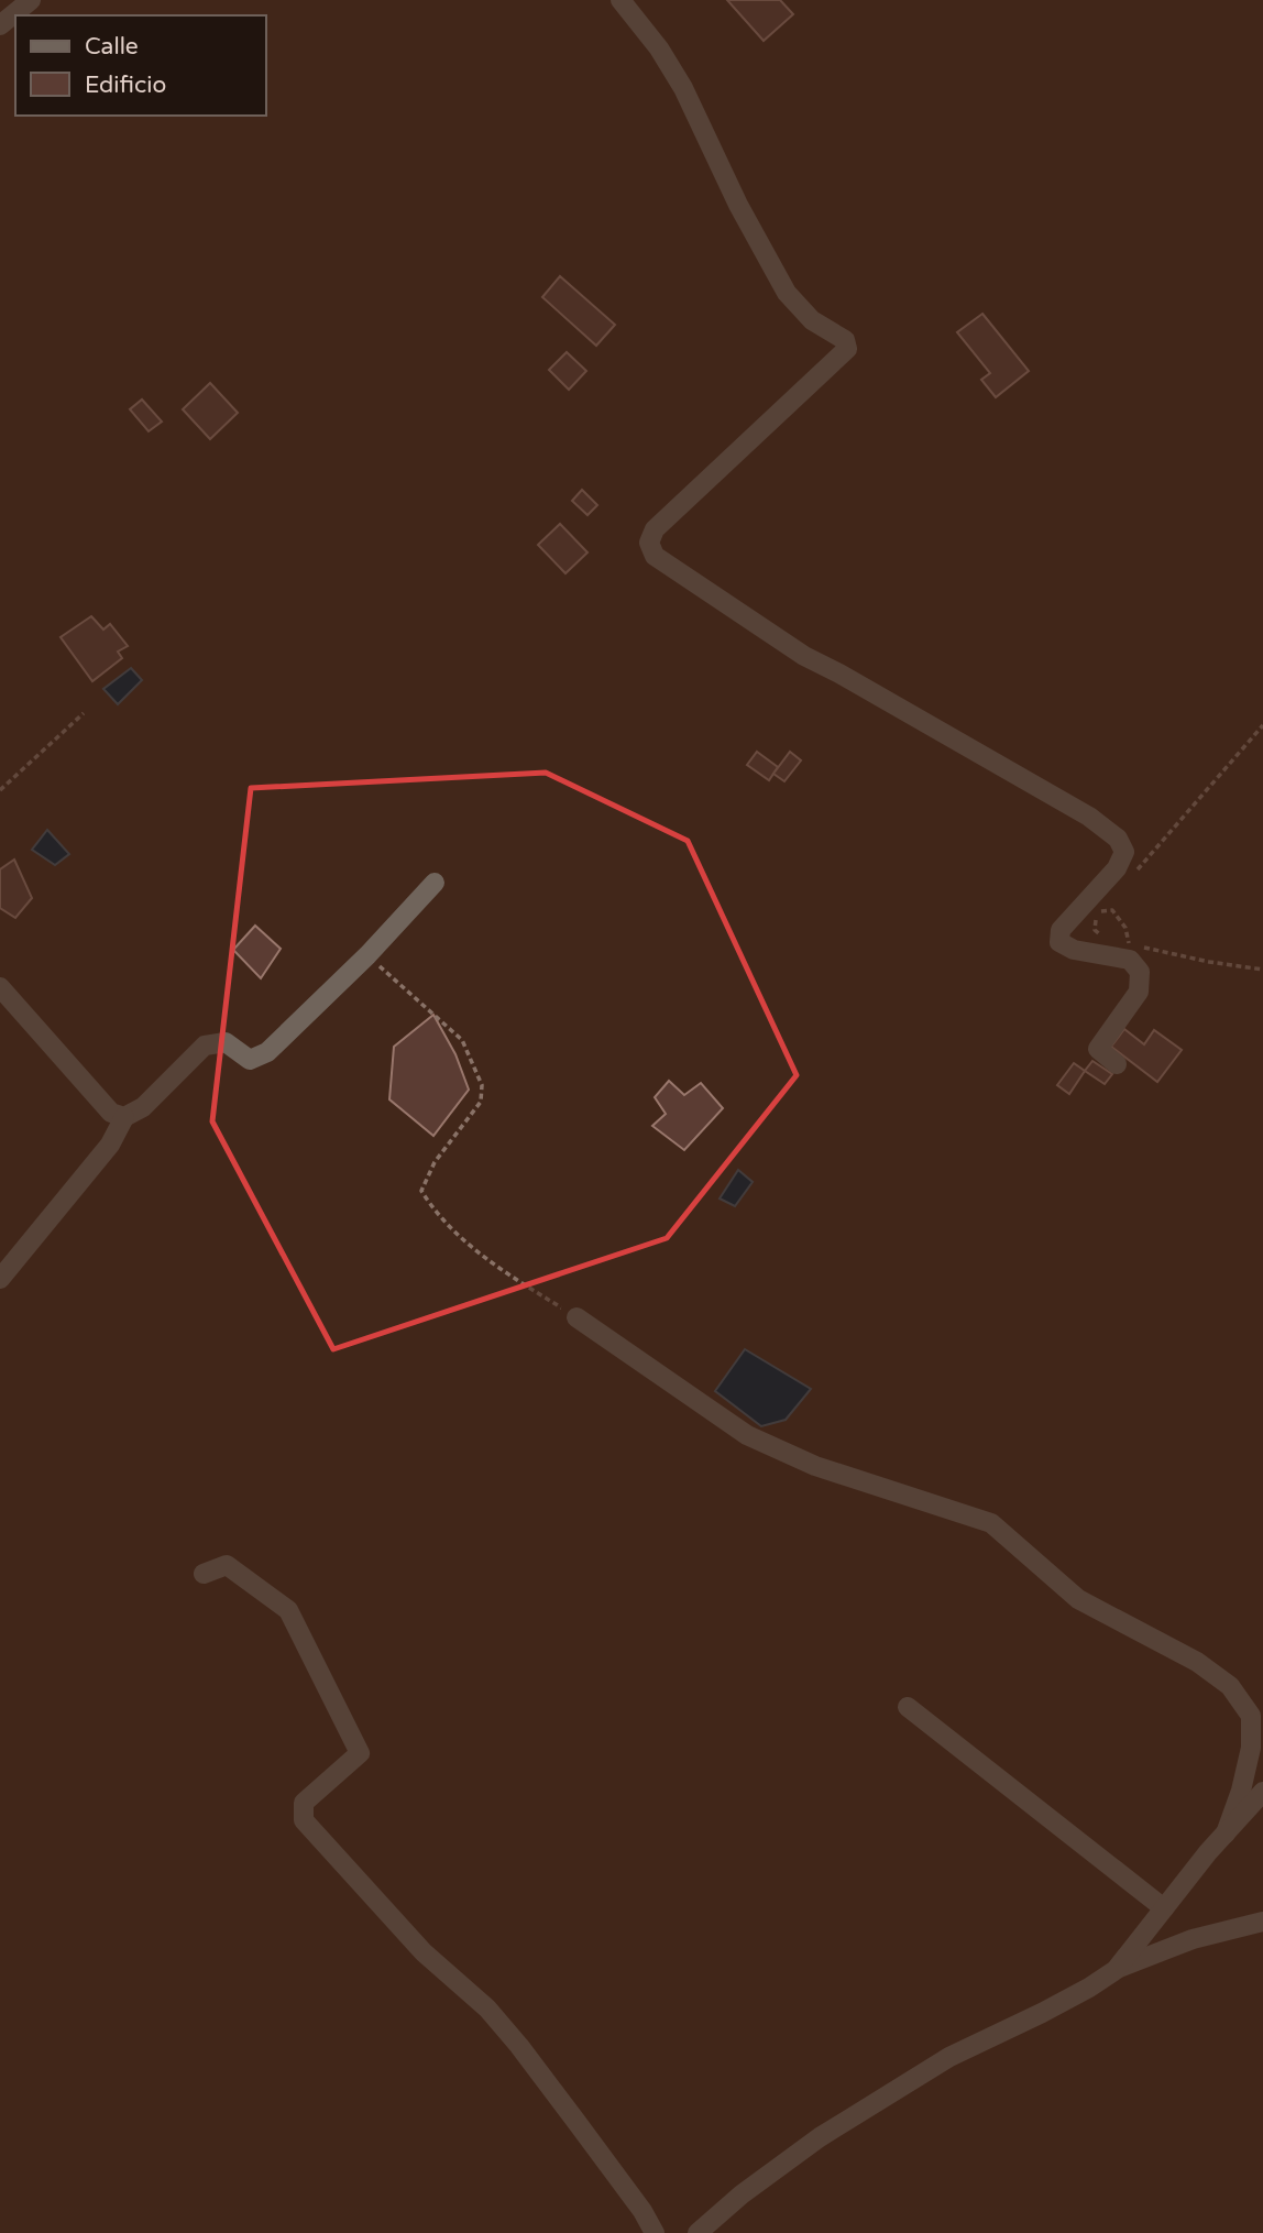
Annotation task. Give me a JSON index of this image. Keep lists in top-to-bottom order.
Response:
{
  "legend": ["Calle", "Edificio"]
}
